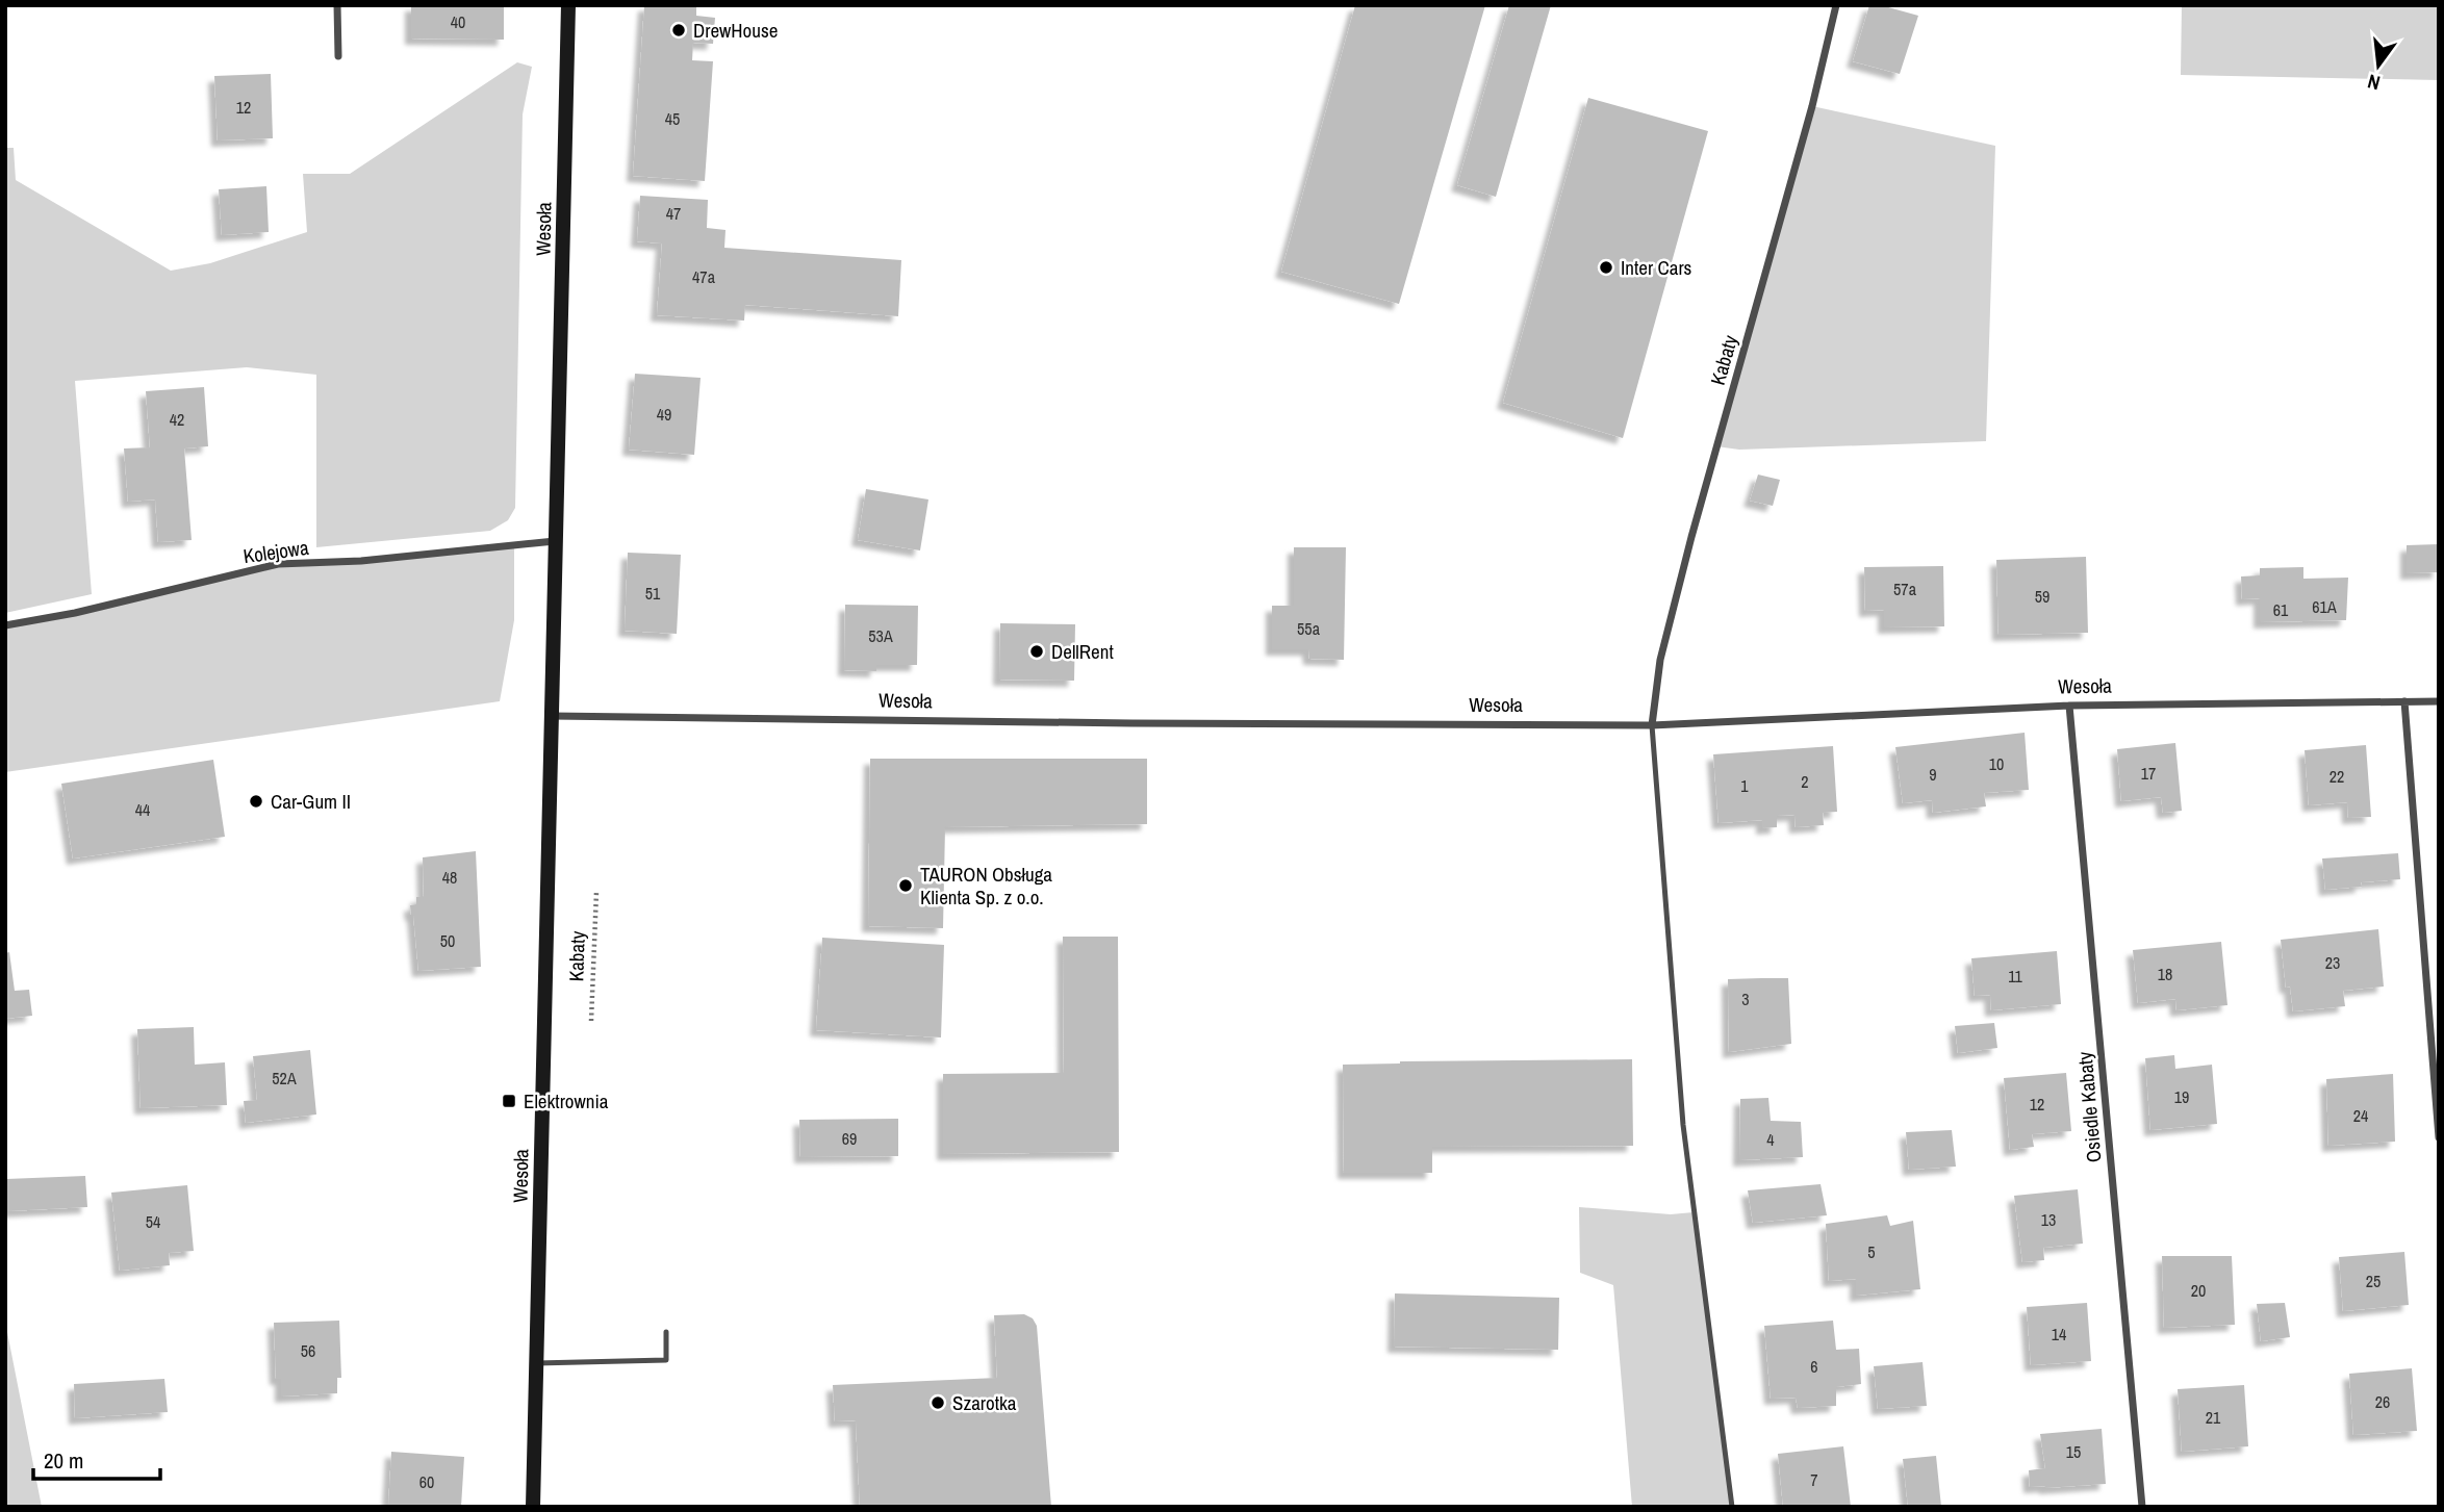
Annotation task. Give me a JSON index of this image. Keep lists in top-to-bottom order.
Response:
{
  "streets": {
    "street": [
      "Wesoła",
      "Kabaty",
      "Kolejowa",
      "Osiedle Kabaty"
    ]
  },
  "crossings": [
    ["Wesoła", "Kabaty"],
    ["Wesoła", "Kolejowa"],
    ["Wesoła", "Osiedle Kabaty"]
  ],
  "places": {
    "other": [
      "DrewHouse",
      "Inter Cars",
      "DellRent",
      "Car-Gum II",
      "TAURON Obsługa Klienta Sp. z o.o.",
      "Szarotka"
    ],
    "transit": ["Elektrownia"]
  },
  "house_numbers": [
    "40",
    "12",
    "45",
    "47",
    "47a",
    "49",
    "42",
    "57a",
    "51",
    "59",
    "61A",
    "61",
    "55a",
    "53A",
    "10",
    "17",
    "9",
    "22",
    "2",
    "1",
    "44",
    "48",
    "50",
    "23",
    "18",
    "11",
    "3",
    "52A",
    "19",
    "12",
    "24",
    "69",
    "4",
    "13",
    "54",
    "5",
    "25",
    "20",
    "14",
    "56",
    "6",
    "26",
    "21",
    "15",
    "7",
    "60"
  ],
  "scale_bar": "20 m",
  "north": "bottom"
}
